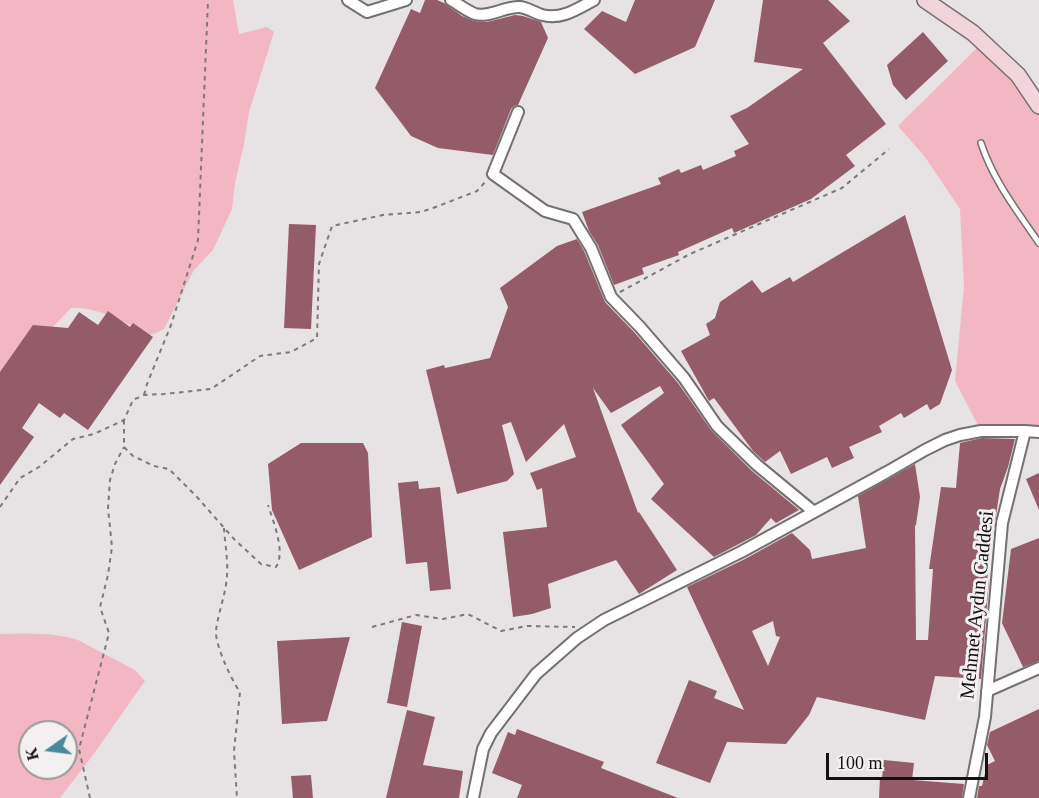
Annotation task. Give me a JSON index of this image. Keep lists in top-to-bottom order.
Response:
{
  "streets": {
    "street": ["Mehmet Aydın Caddesi"]
  },
  "scale_bar": "100 m",
  "north": "left"
}
